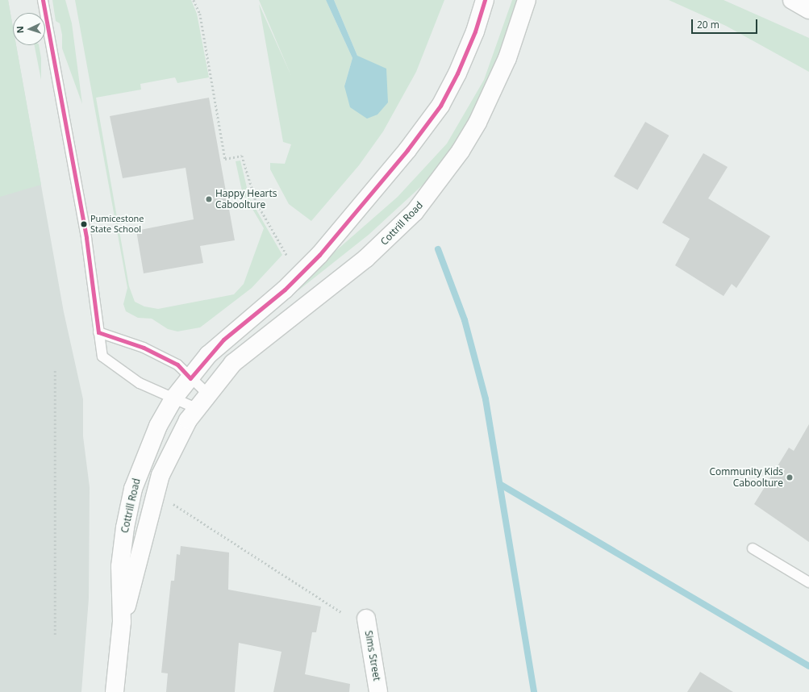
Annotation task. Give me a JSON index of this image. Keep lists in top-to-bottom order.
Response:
{
  "streets": {
    "street": ["Cottrill Road", "Sims Street"]
  },
  "places": ["Happy Hearts Caboolture", "Pumicestone State School", "Community Kids Caboolture"],
  "scale_bar": "20 m",
  "north": "left"
}
